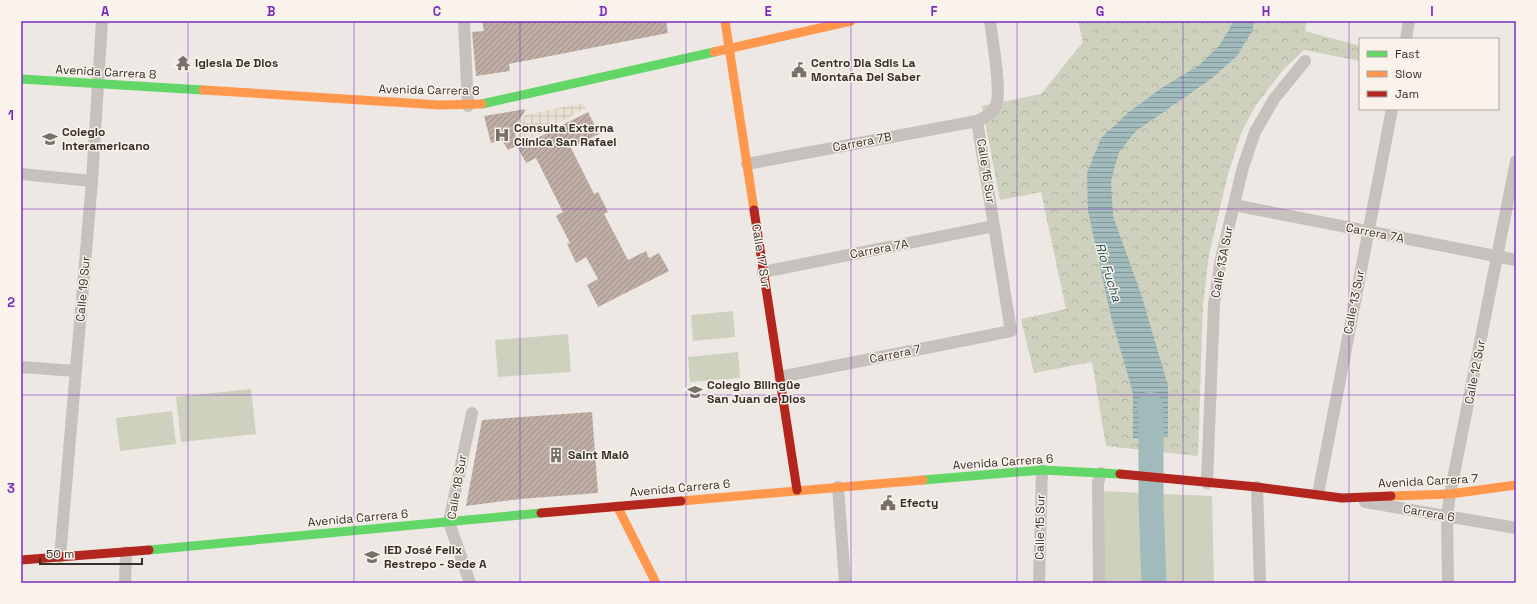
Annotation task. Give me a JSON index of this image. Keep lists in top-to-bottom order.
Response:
{
  "streets": {
    "main road": [
      "Avenida Carrera 8",
      "Calle 17 Sur",
      "Avenida Carrera 6",
      "Avenida Carrera 7"
    ],
    "street": [
      "Carrera 7B",
      "Calle 15 Sur",
      "Carrera 7A",
      "Calle 13A Sur",
      "Calle 19 Sur",
      "Calle 13 Sur",
      "Carrera 7",
      "Calle 12 Sur",
      "Calle 18 Sur",
      "Carrera 6"
    ]
  },
  "crossings": [
    ["Avenida Carrera 8", "Calle 17 Sur"],
    ["Avenida Carrera 8", "Calle 19 Sur"],
    ["Carrera 7B", "Calle 15 Sur"],
    ["Carrera 7B", "Calle 17 Sur"],
    ["Calle 15 Sur", "Carrera 7A"],
    ["Calle 15 Sur", "Carrera 7"],
    ["Calle 15 Sur", "Avenida Carrera 6"],
    ["Carrera 7A", "Calle 17 Sur"],
    ["Carrera 7A", "Calle 13A Sur"],
    ["Carrera 7A", "Calle 13 Sur"],
    ["Carrera 7A", "Calle 12 Sur"],
    ["Calle 17 Sur", "Carrera 7"],
    ["Calle 17 Sur", "Avenida Carrera 6"],
    ["Calle 13A Sur", "Avenida Carrera 6"],
    ["Calle 19 Sur", "Avenida Carrera 6"],
    ["Calle 13 Sur", "Avenida Carrera 6"],
    ["Calle 12 Sur", "Avenida Carrera 7"],
    ["Calle 12 Sur", "Carrera 6"],
    ["Avenida Carrera 6", "Avenida Carrera 7"],
    ["Avenida Carrera 6", "Calle 18 Sur"],
    ["Avenida Carrera 6", "Carrera 6"],
    ["Avenida Carrera 7", "Carrera 6"]
  ],
  "water": ["Río Fucha"],
  "places": {
    "temple": ["Iglesia De Dios"],
    "public building": ["Centro Dia Sdis La Montaña Del Saber", "Efecty"],
    "hospital": ["Consulta Externa Clínica San Rafael"],
    "school or university": ["Colegio Interamericano", "Colegio Bilingüe San Juan de Dios", "IED José Felix Restrepo - Sede A"],
    "building": ["Saint Malô"]
  },
  "legend": ["Fast", "Slow", "Jam"],
  "scale_bar": "50 m",
  "grid": {
    "columns": [
      "A",
      "B",
      "C",
      "D",
      "E",
      "F",
      "G",
      "H",
      "I"
    ],
    "rows": ["1", "2", "3"]
  }
}
